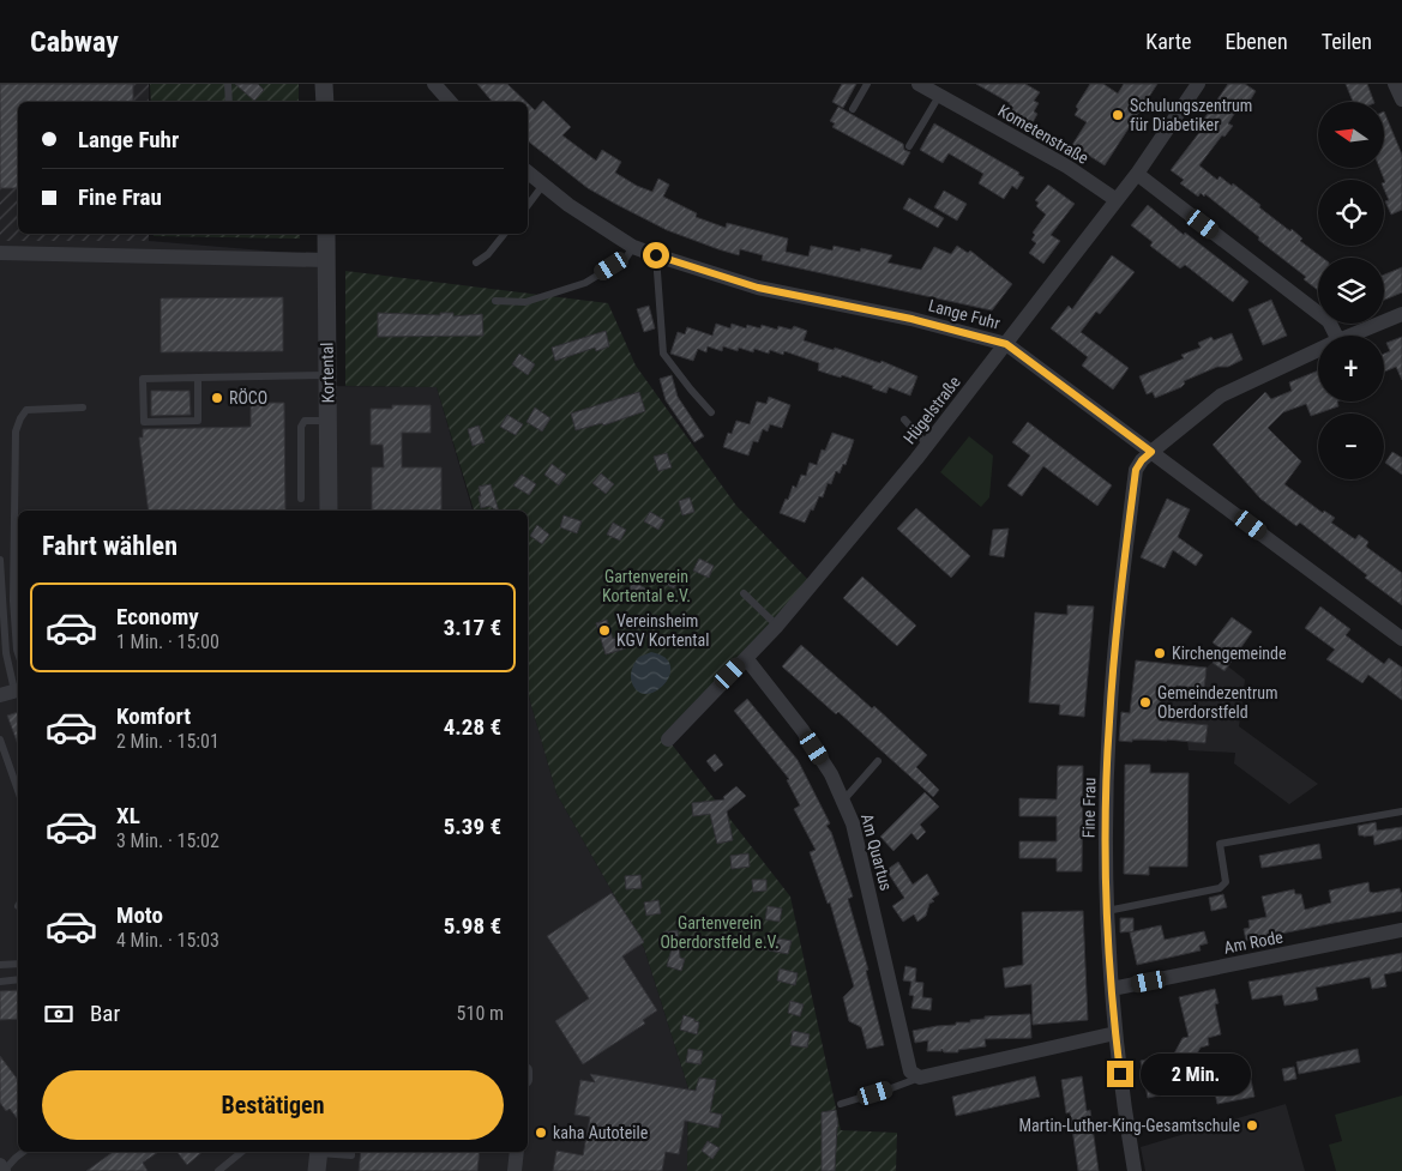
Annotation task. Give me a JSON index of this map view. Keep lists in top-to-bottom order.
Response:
{
  "streets": {
    "street": [
      "Kometenstraße",
      "Lange Fuhr",
      "Kortental",
      "Hügelstraße",
      "Fine Frau",
      "Am Quartus",
      "Am Rode"
    ]
  },
  "crossings": [
    ["Kometenstraße", "Hügelstraße"],
    ["Lange Fuhr", "Hügelstraße"],
    ["Lange Fuhr", "Fine Frau"],
    ["Hügelstraße", "Am Quartus"],
    ["Fine Frau", "Am Rode"]
  ],
  "parks": ["Gartenverein Kortental e.V.", "Gartenverein Oberdorstfeld e.V."],
  "places": [
    "Schulungszentrum für Diabetiker",
    "RÖCO",
    "Vereinsheim KGV Kortental",
    "Kirchengemeinde",
    "Gemeindezentrum Oberdorstfeld",
    "Martin-Luther-King-Gesamtschule",
    "kaha Autoteile"
  ],
  "north": "left",
  "page": {
    "header": "Cabway",
    "nav": ["Karte", "Ebenen", "Teilen"],
    "map_buttons": ["+", "−"],
    "banner": ["Lange Fuhr", "Fine Frau"],
    "heading": "Fahrt wählen",
    "list": [
      {
        "name": "Economy",
        "note": "1 Min. · 15:00",
        "value": "3.17 €"
      },
      {
        "name": "Komfort",
        "note": "2 Min. · 15:01",
        "value": "4.28 €"
      },
      {
        "name": "XL",
        "note": "3 Min. · 15:02",
        "value": "5.39 €"
      },
      {
        "name": "Moto",
        "note": "4 Min. · 15:03",
        "value": "5.98 €"
      }
    ],
    "pay": ["Bar", "510 m"],
    "bubble": "2 Min.",
    "buttons": "Bestätigen"
  }
}
